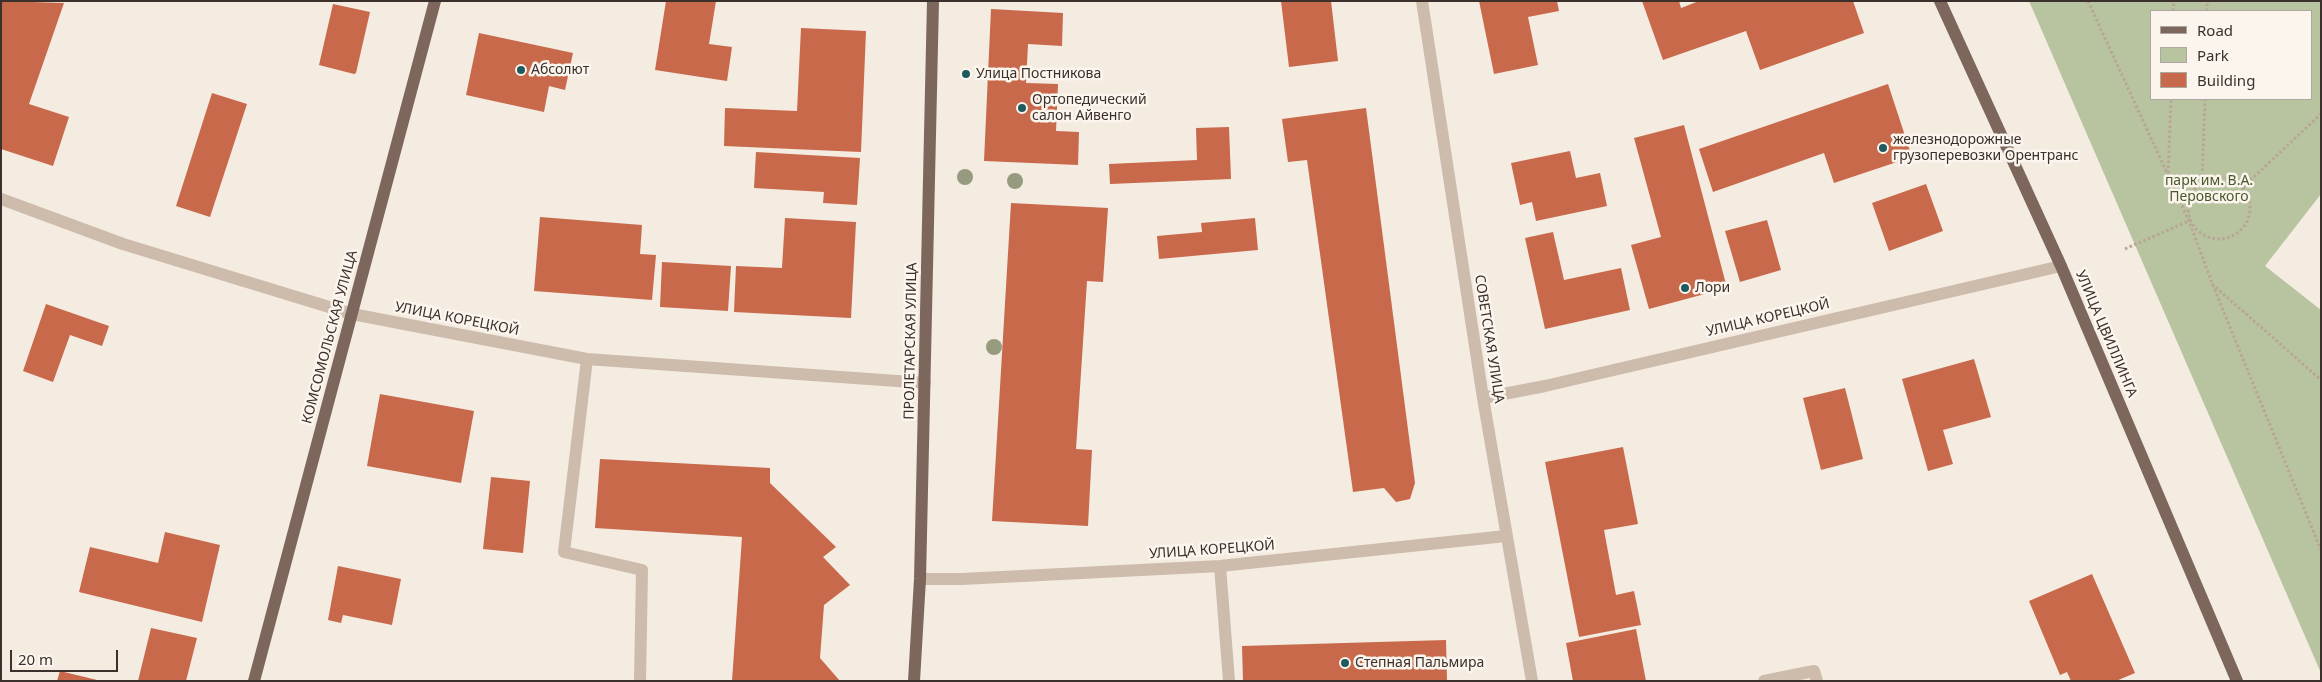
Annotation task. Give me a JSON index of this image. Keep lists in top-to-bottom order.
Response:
{
  "streets": {
    "main road": ["УЛИЦА ЦВИЛЛИНГА", "КОМСОМОЛЬСКАЯ УЛИЦА", "ПРОЛЕТАРСКАЯ УЛИЦА"],
    "street": ["УЛИЦА КОРЕЦКОЙ", "СОВЕТСКАЯ УЛИЦА"]
  },
  "crossings": [
    ["УЛИЦА КОРЕЦКОЙ", "УЛИЦА ЦВИЛЛИНГА"],
    ["УЛИЦА КОРЕЦКОЙ", "КОМСОМОЛЬСКАЯ УЛИЦА"],
    ["УЛИЦА КОРЕЦКОЙ", "СОВЕТСКАЯ УЛИЦА"],
    ["УЛИЦА КОРЕЦКОЙ", "ПРОЛЕТАРСКАЯ УЛИЦА"]
  ],
  "parks": ["парк им. В.А. Перовского"],
  "places": [
    "Абсолют",
    "Улица Постникова",
    "Ортопедический салон Айвенго",
    "железнодорожные грузоперевозки Орентранс",
    "Лори",
    "Степная Пальмира"
  ],
  "legend": ["Road", "Park", "Building"],
  "scale_bar": "20 m"
}
